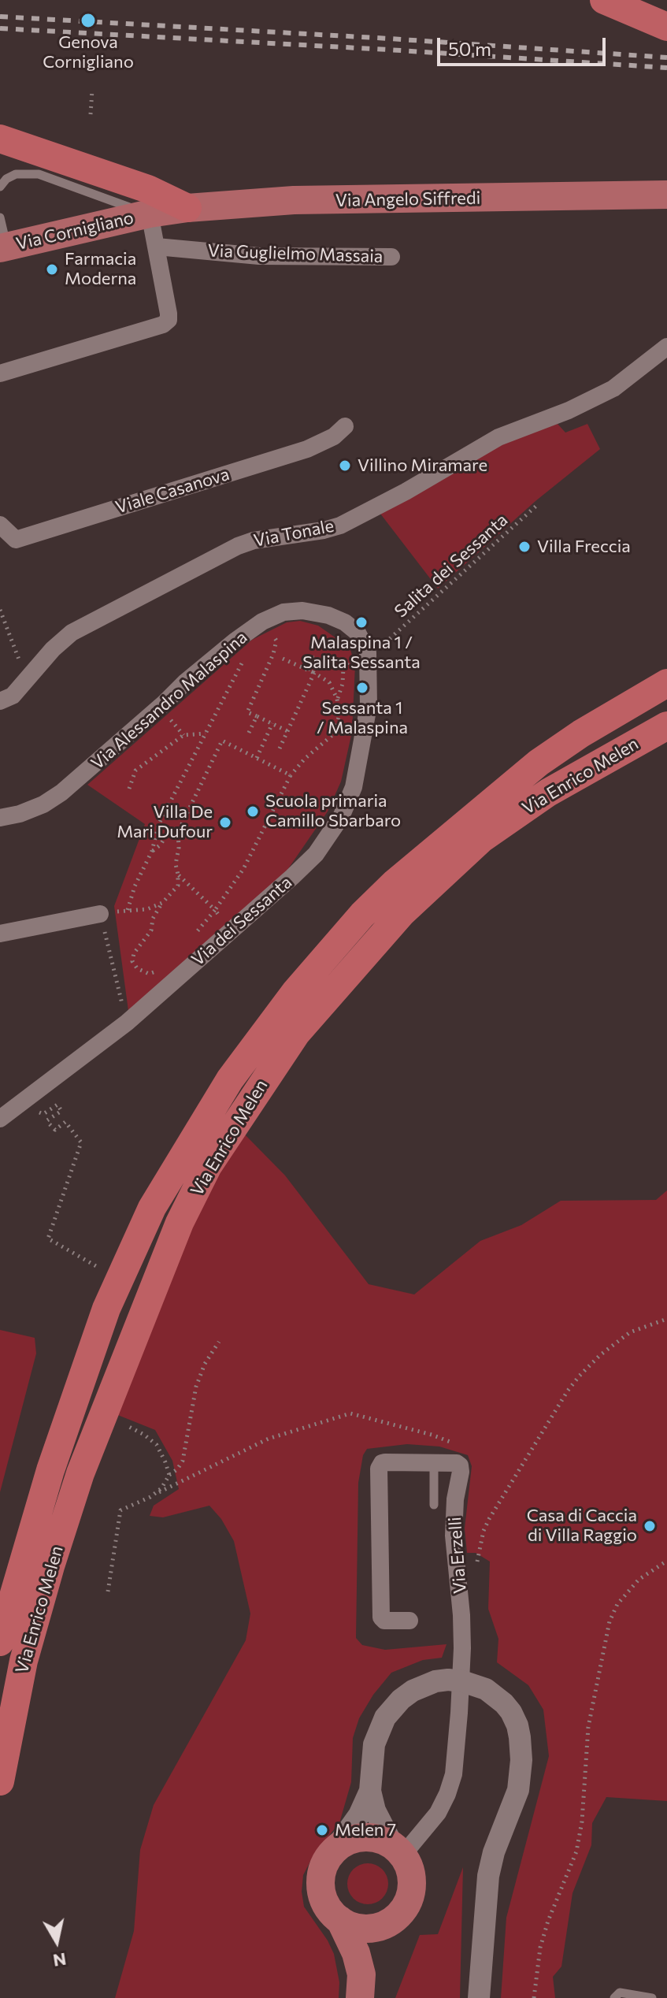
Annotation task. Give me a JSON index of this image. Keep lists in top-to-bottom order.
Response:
{
  "streets": {
    "highway": ["Via Enrico Melen"],
    "main road": ["Via Angelo Siffredi", "Via Cornigliano"],
    "street": [
      "Via Guglielmo Massaia",
      "Viale Casanova",
      "Via Tonale",
      "Via Alessandro Malaspina",
      "Via dei Sessanta",
      "Via Erzelli"
    ],
    "path": ["Salita dei Sessanta"]
  },
  "crossings": [
    ["Via Angelo Siffredi", "Via Cornigliano"],
    ["Salita dei Sessanta", "Via Alessandro Malaspina"],
    ["Salita dei Sessanta", "Via dei Sessanta"],
    ["Via Alessandro Malaspina", "Via dei Sessanta"]
  ],
  "places": [
    "Genova Cornigliano",
    "Farmacia Moderna",
    "Villino Miramare",
    "Villa Freccia",
    "Malaspina 1 / Salita Sessanta",
    "Sessanta 1 / Malaspina",
    "Scuola primaria Camillo Sbarbaro",
    "Villa De Mari Dufour",
    "Casa di Caccia di Villa Raggio",
    "Melen 7"
  ],
  "scale_bar": "50 m",
  "north": "bottom"
}
